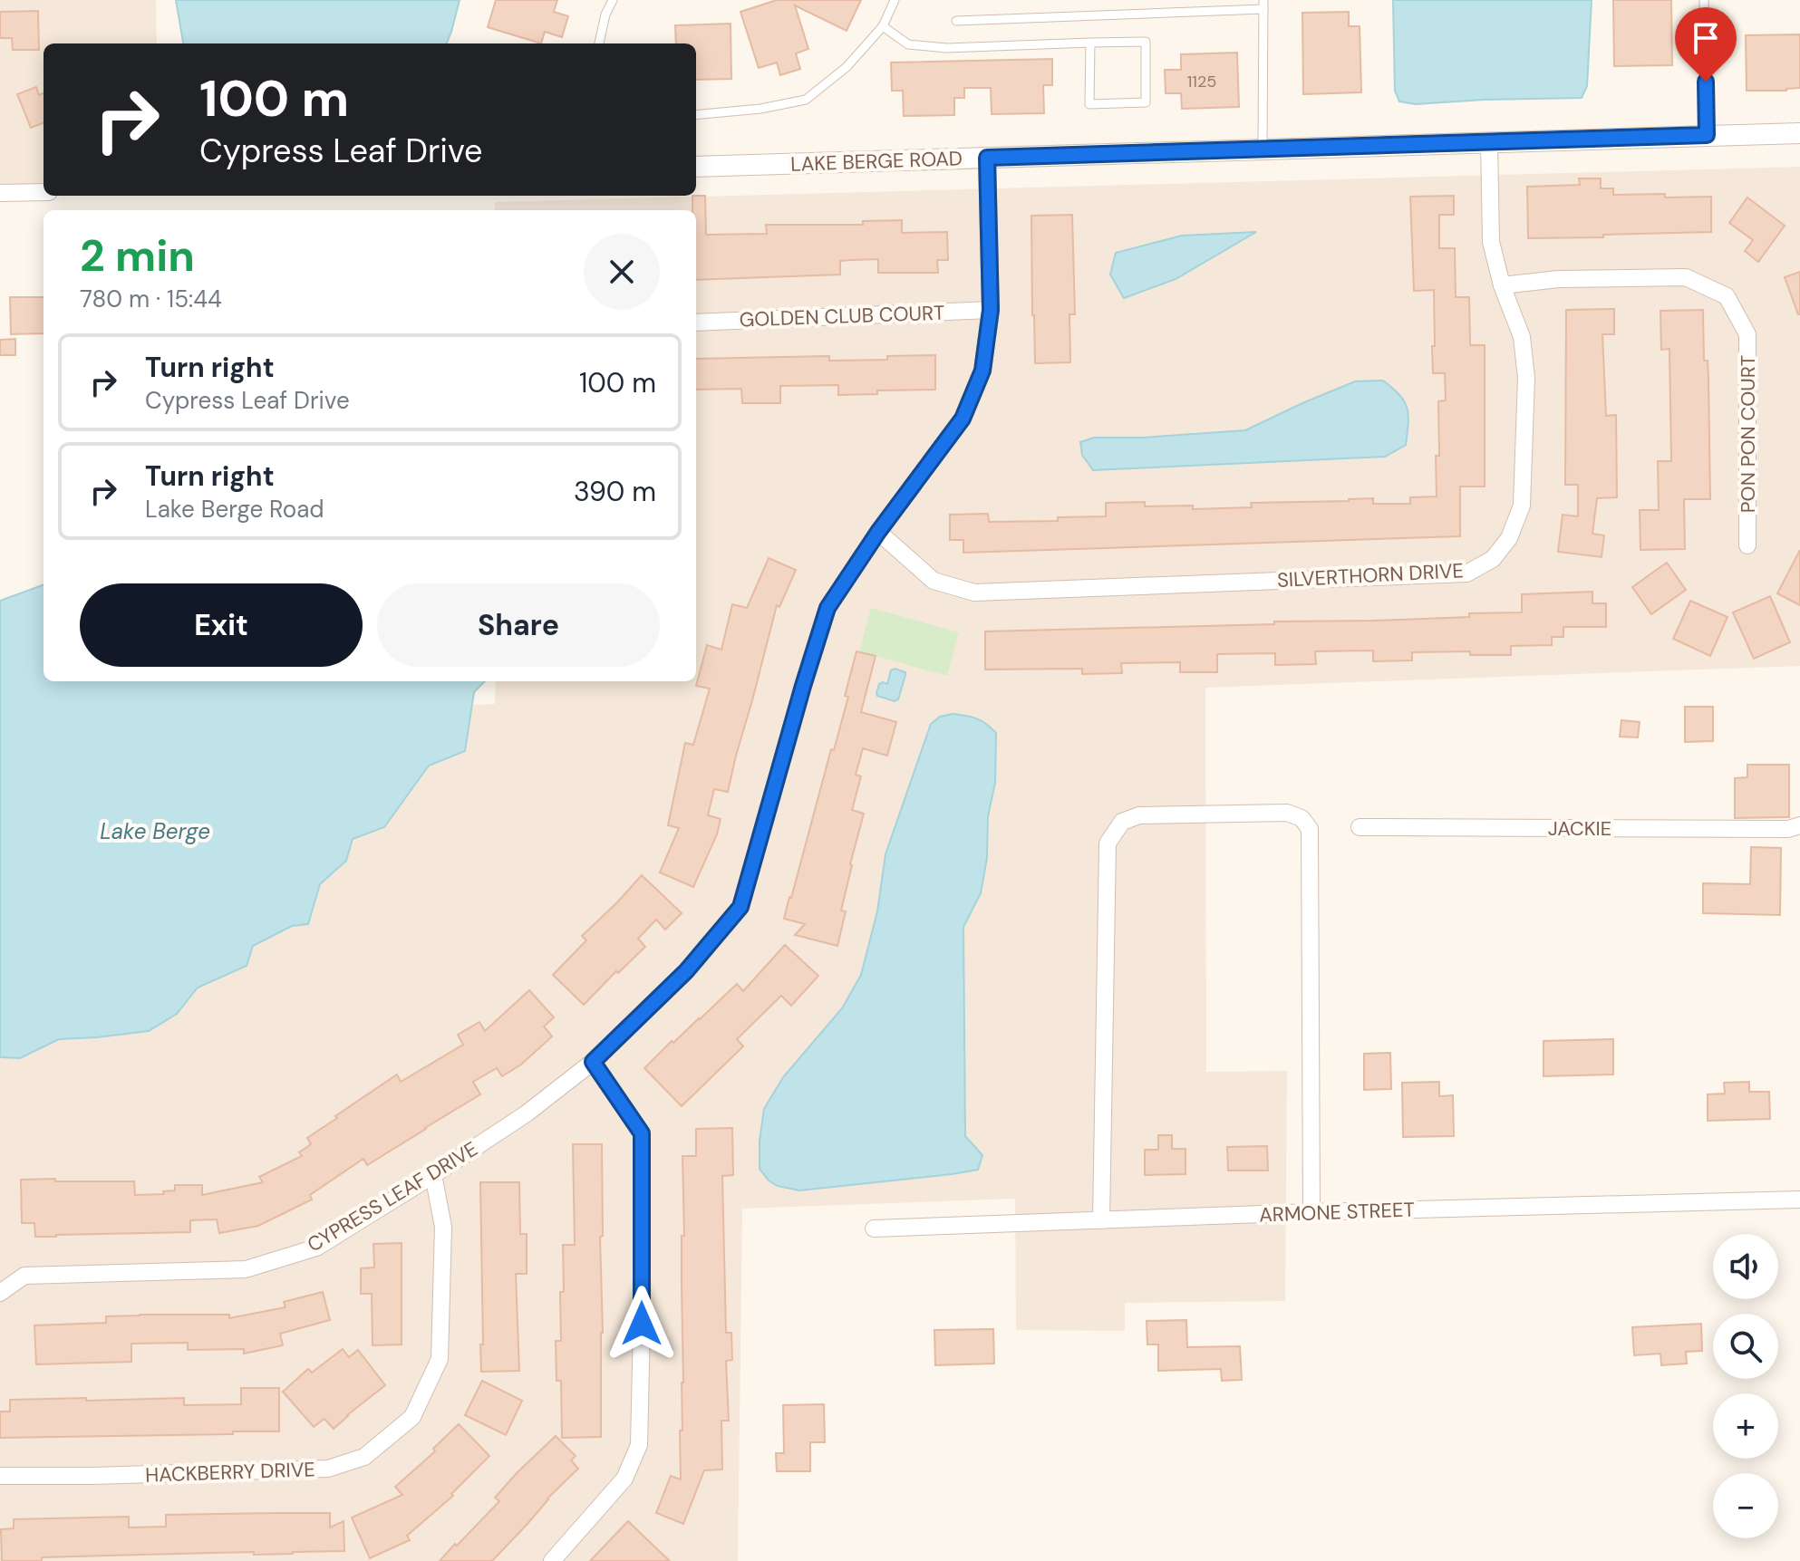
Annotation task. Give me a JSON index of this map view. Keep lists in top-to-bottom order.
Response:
{
  "streets": {
    "street": [
      "LAKE BERGE ROAD",
      "GOLDEN CLUB COURT",
      "PON PON COURT",
      "SILVERTHORN DRIVE",
      "JACKIE",
      "CYPRESS LEAF DRIVE",
      "ARMONE STREET",
      "HACKBERRY DRIVE"
    ]
  },
  "crossings": [
    ["LAKE BERGE ROAD", "SILVERTHORN DRIVE"],
    ["LAKE BERGE ROAD", "CYPRESS LEAF DRIVE"],
    ["GOLDEN CLUB COURT", "CYPRESS LEAF DRIVE"],
    ["PON PON COURT", "SILVERTHORN DRIVE"],
    ["SILVERTHORN DRIVE", "CYPRESS LEAF DRIVE"],
    ["CYPRESS LEAF DRIVE", "HACKBERRY DRIVE"]
  ],
  "water": ["Lake Berge"],
  "house_numbers": ["1125"],
  "page": {
    "turn": ["100 m", "Cypress Leaf Drive"],
    "heading": ["2 min", "780 m · 15:44"],
    "list": [
      {
        "name": "Turn right",
        "note": "Cypress Leaf Drive",
        "value": "100 m"
      },
      {
        "name": "Turn right",
        "note": "Lake Berge Road",
        "value": "390 m"
      }
    ],
    "buttons": ["Exit", "Share"],
    "map_buttons": ["+", "−"]
  }
}
